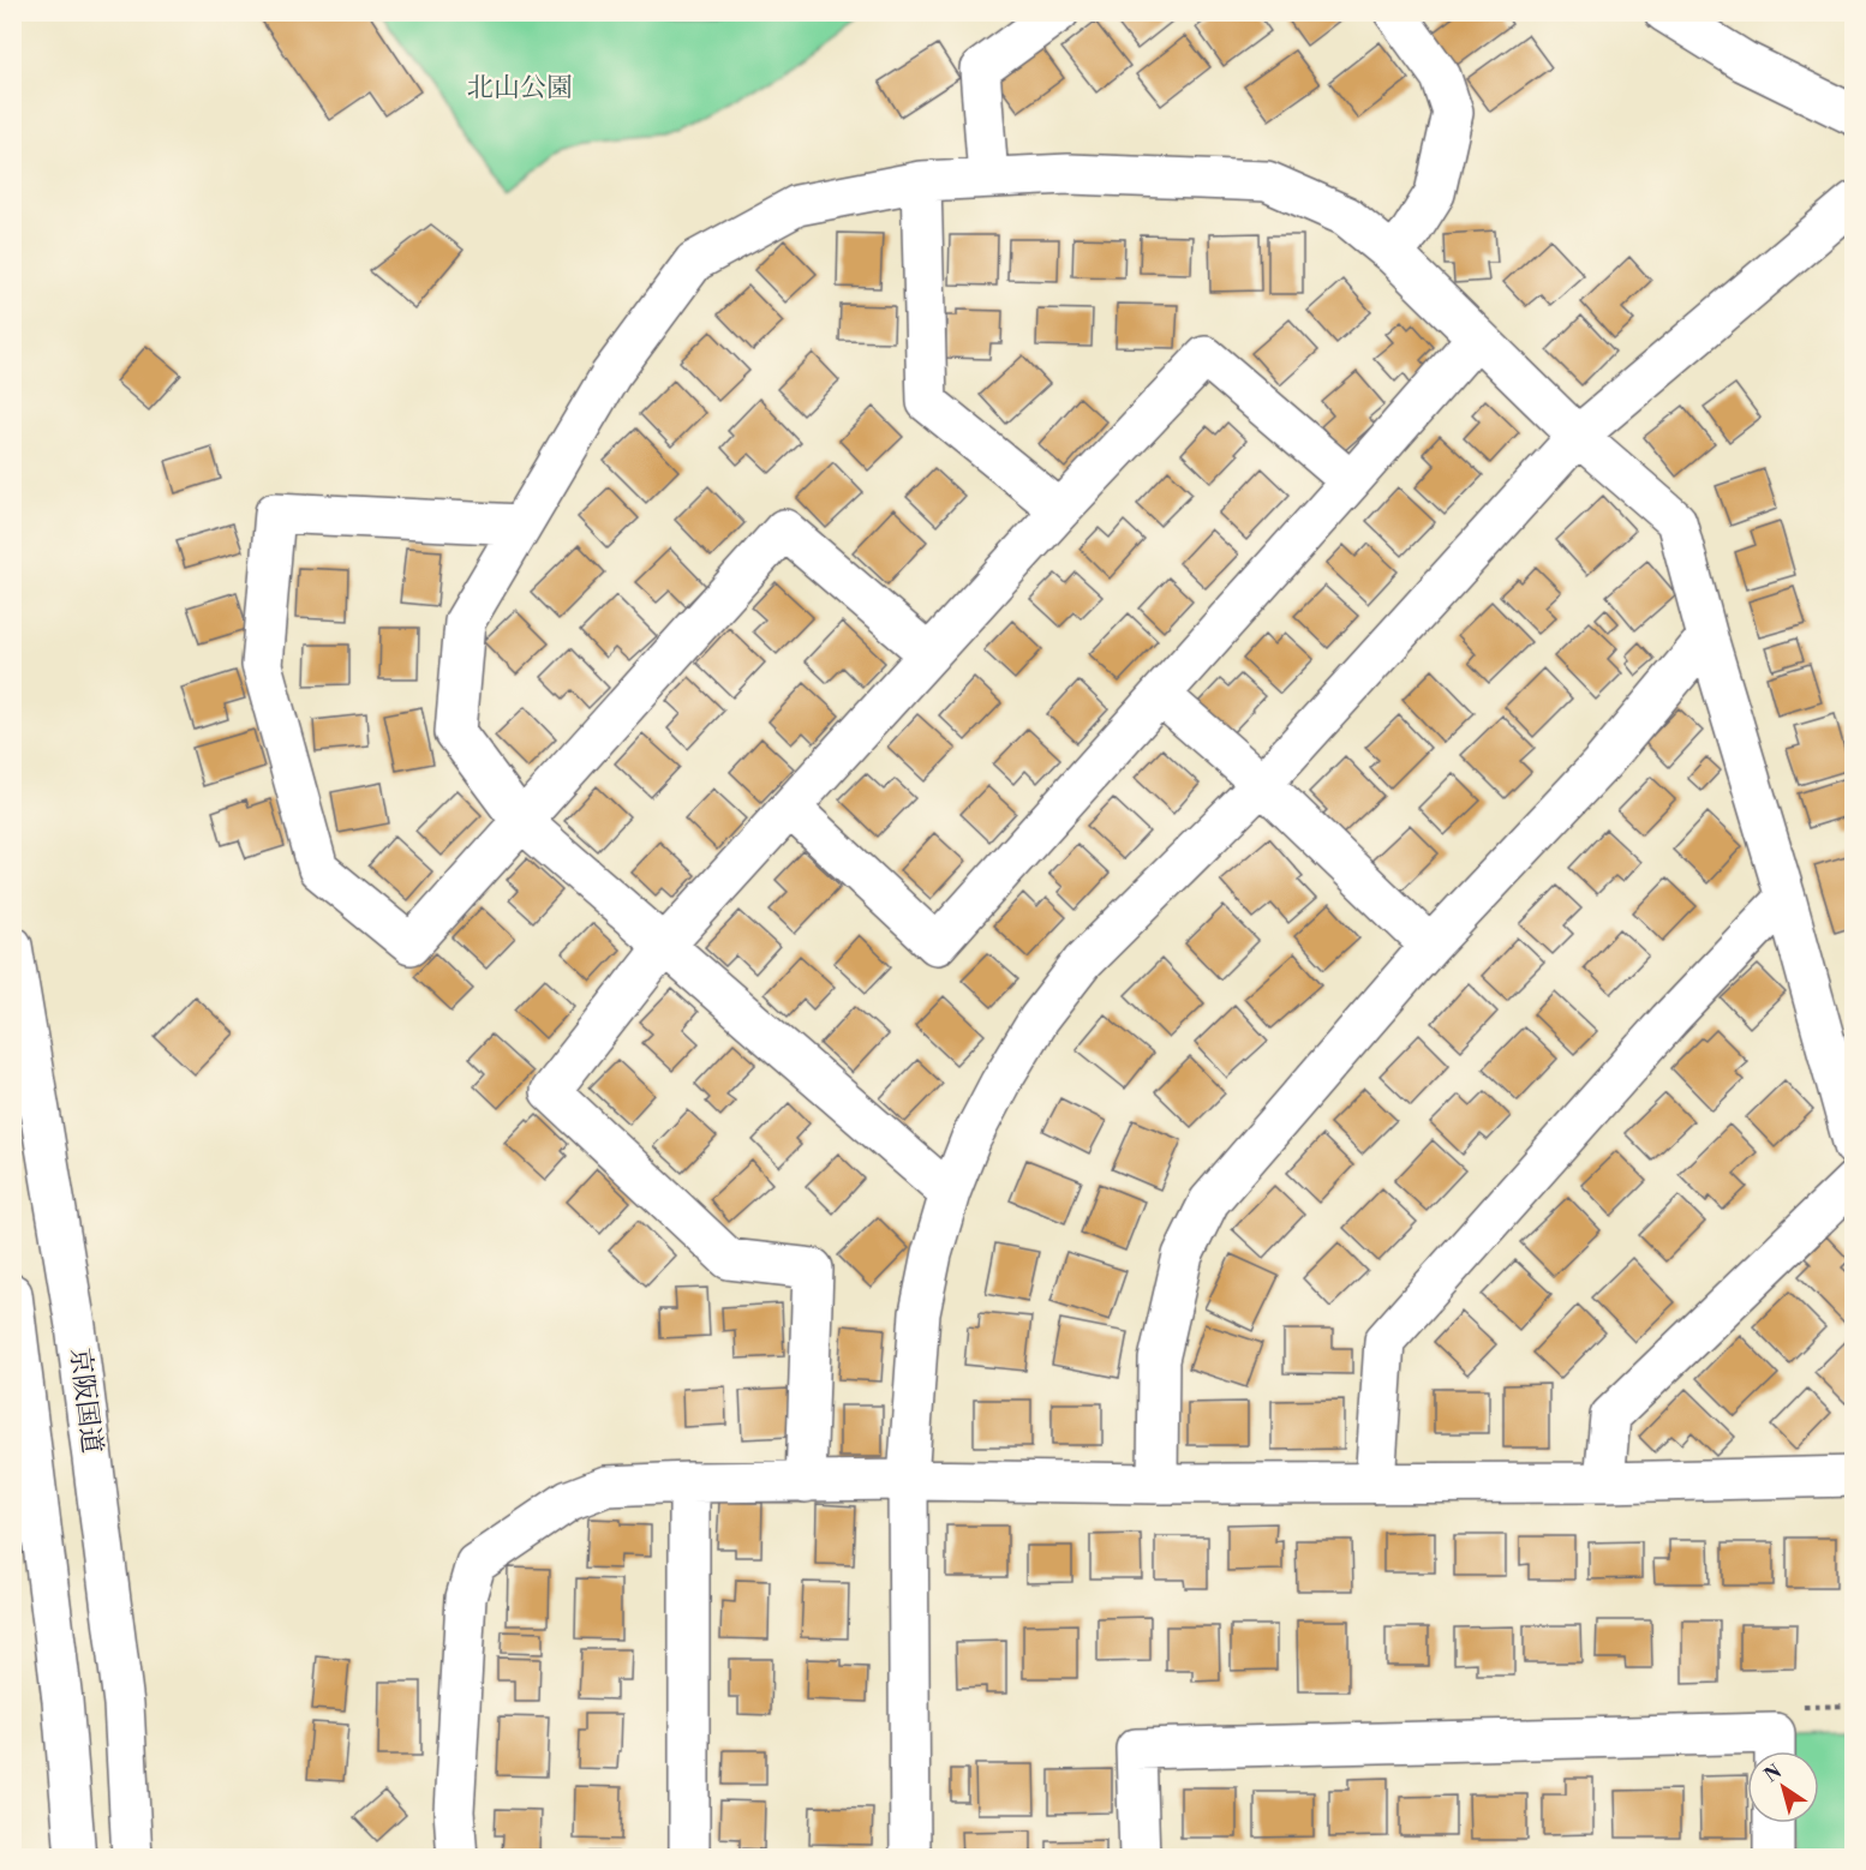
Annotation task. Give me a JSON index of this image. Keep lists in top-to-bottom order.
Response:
{
  "streets": {
    "main road": ["京阪国道"]
  },
  "parks": ["北山公園"],
  "north": "top left"
}
